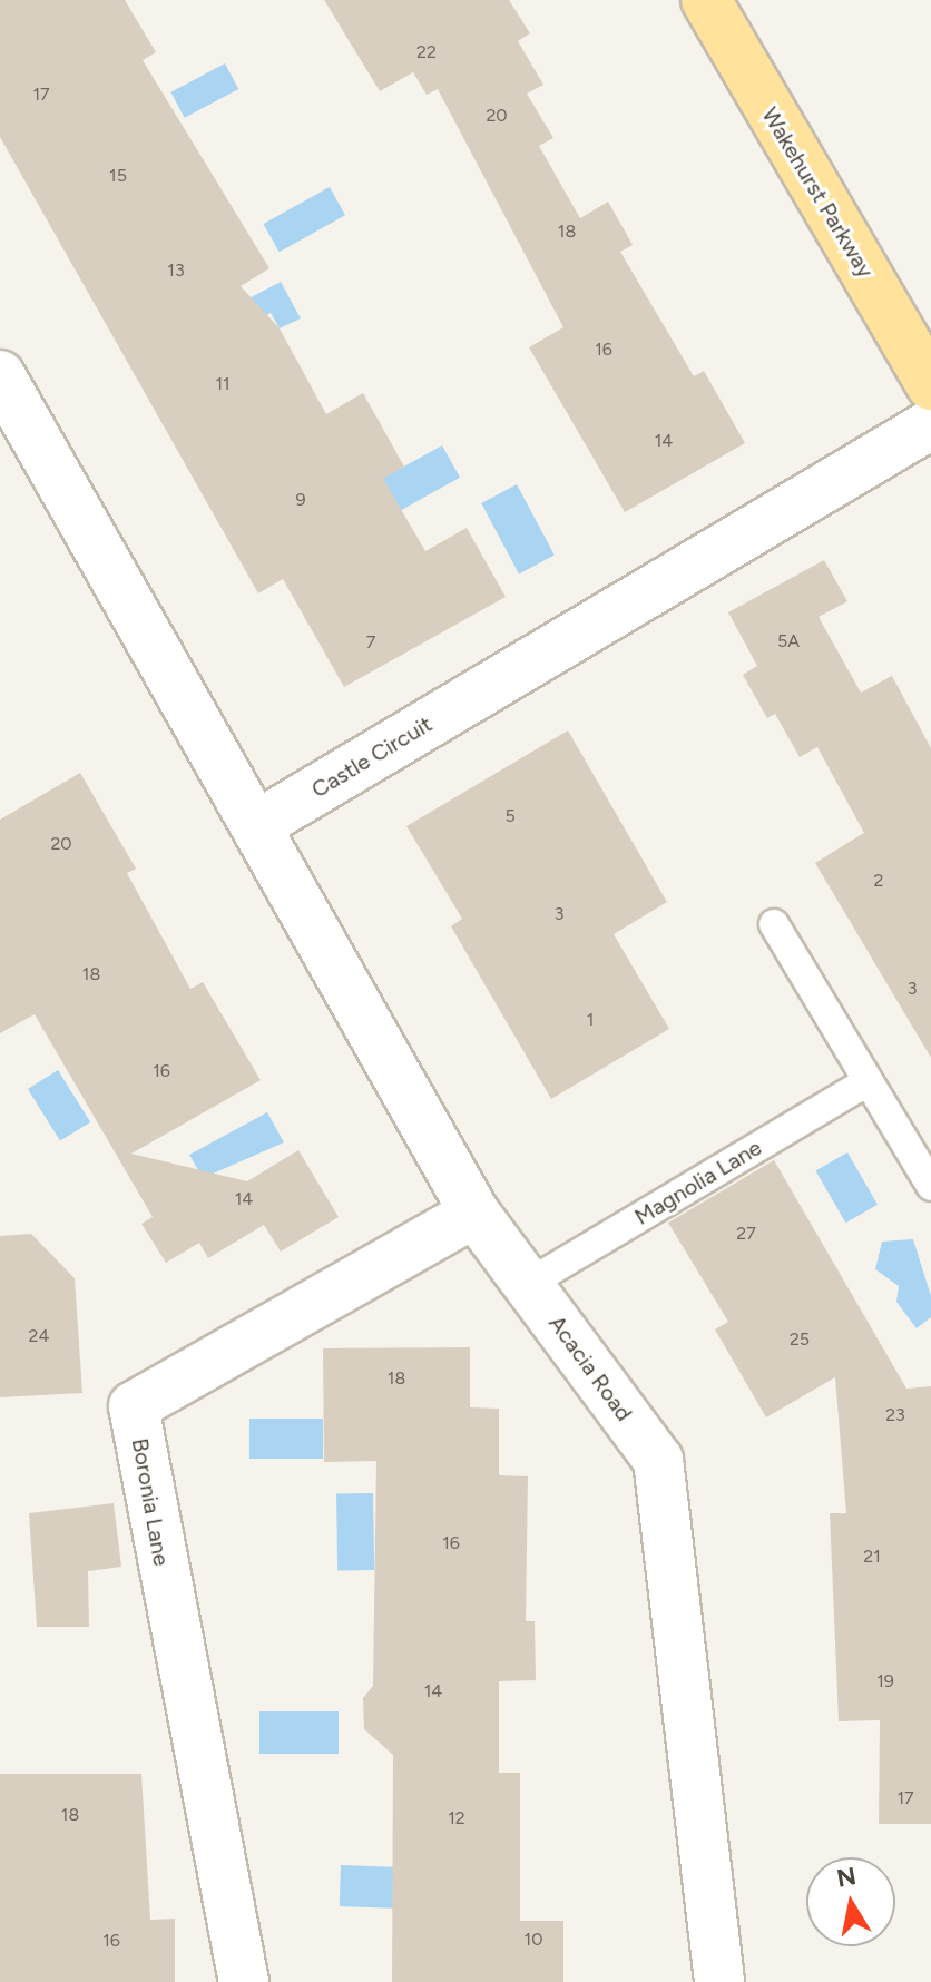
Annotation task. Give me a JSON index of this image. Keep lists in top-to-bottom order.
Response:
{
  "streets": {
    "main road": ["Wakehurst Parkway"],
    "street": ["Castle Circuit", "Acacia Road", "Boronia Lane"],
    "lane": ["Magnolia Lane"]
  },
  "crossings": [
    ["Castle Circuit", "Acacia Road"],
    ["Magnolia Lane", "Acacia Road"],
    ["Acacia Road", "Boronia Lane"]
  ],
  "house_numbers": [
    "22",
    "17",
    "20",
    "15",
    "18",
    "13",
    "16",
    "11",
    "14",
    "9",
    "5A",
    "7",
    "5",
    "20",
    "2",
    "3",
    "18",
    "3",
    "1",
    "16",
    "14",
    "27",
    "24",
    "25",
    "18",
    "23",
    "16",
    "21",
    "19",
    "14",
    "17",
    "18",
    "12",
    "10",
    "16"
  ],
  "north": "top"
}
